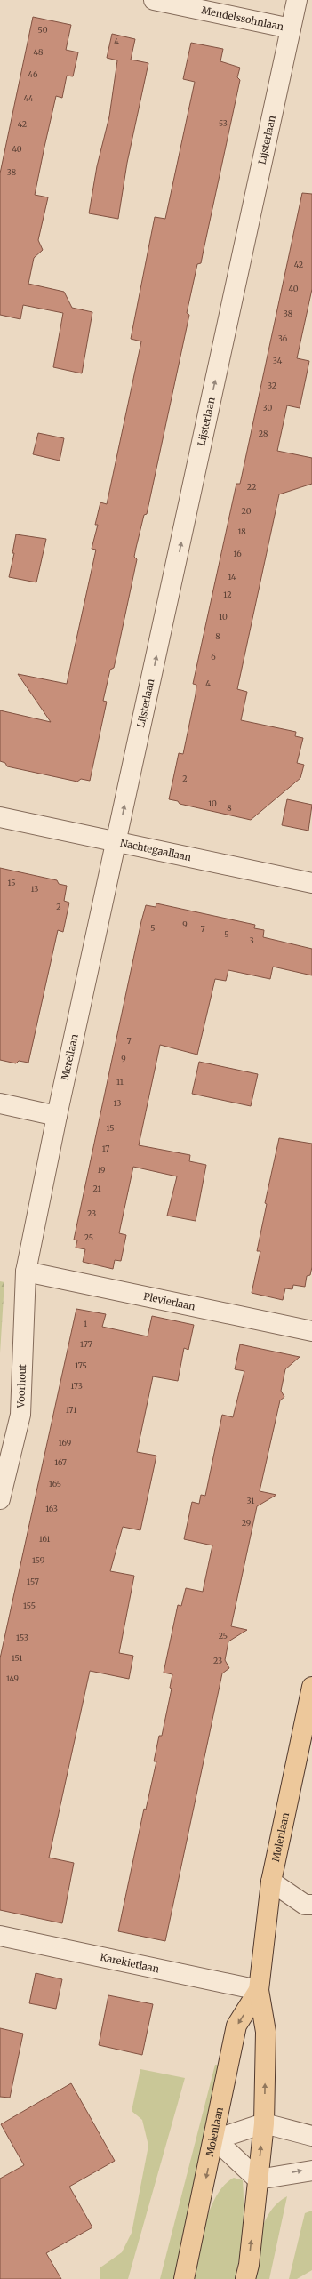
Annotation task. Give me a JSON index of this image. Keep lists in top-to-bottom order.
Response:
{
  "streets": {
    "main road": ["Molenlaan"],
    "street": [
      "Mendelssohnlaan",
      "Lijsterlaan",
      "Nachtegaallaan",
      "Merellaan",
      "Plevierlaan",
      "Voorhout",
      "Karekietlaan"
    ]
  },
  "crossings": [
    ["Mendelssohnlaan", "Lijsterlaan"],
    ["Lijsterlaan", "Nachtegaallaan"],
    ["Lijsterlaan", "Merellaan"],
    ["Nachtegaallaan", "Merellaan"],
    ["Merellaan", "Plevierlaan"],
    ["Merellaan", "Voorhout"],
    ["Plevierlaan", "Voorhout"],
    ["Molenlaan", "Karekietlaan"]
  ],
  "one_way": ["Lijsterlaan"],
  "house_numbers": [
    "50",
    "4",
    "48",
    "46",
    "44",
    "53",
    "42",
    "40",
    "38",
    "42",
    "40",
    "38",
    "36",
    "34",
    "32",
    "30",
    "28",
    "22",
    "20",
    "18",
    "16",
    "14",
    "12",
    "10",
    "8",
    "6",
    "4",
    "2",
    "10",
    "8",
    "15",
    "13",
    "2",
    "9",
    "5",
    "7",
    "5",
    "3",
    "7",
    "9",
    "11",
    "13",
    "15",
    "17",
    "19",
    "21",
    "23",
    "25",
    "1",
    "177",
    "175",
    "173",
    "171",
    "169",
    "167",
    "165",
    "31",
    "163",
    "29",
    "161",
    "159",
    "157",
    "155",
    "25",
    "153",
    "151",
    "23",
    "149"
  ]
}
